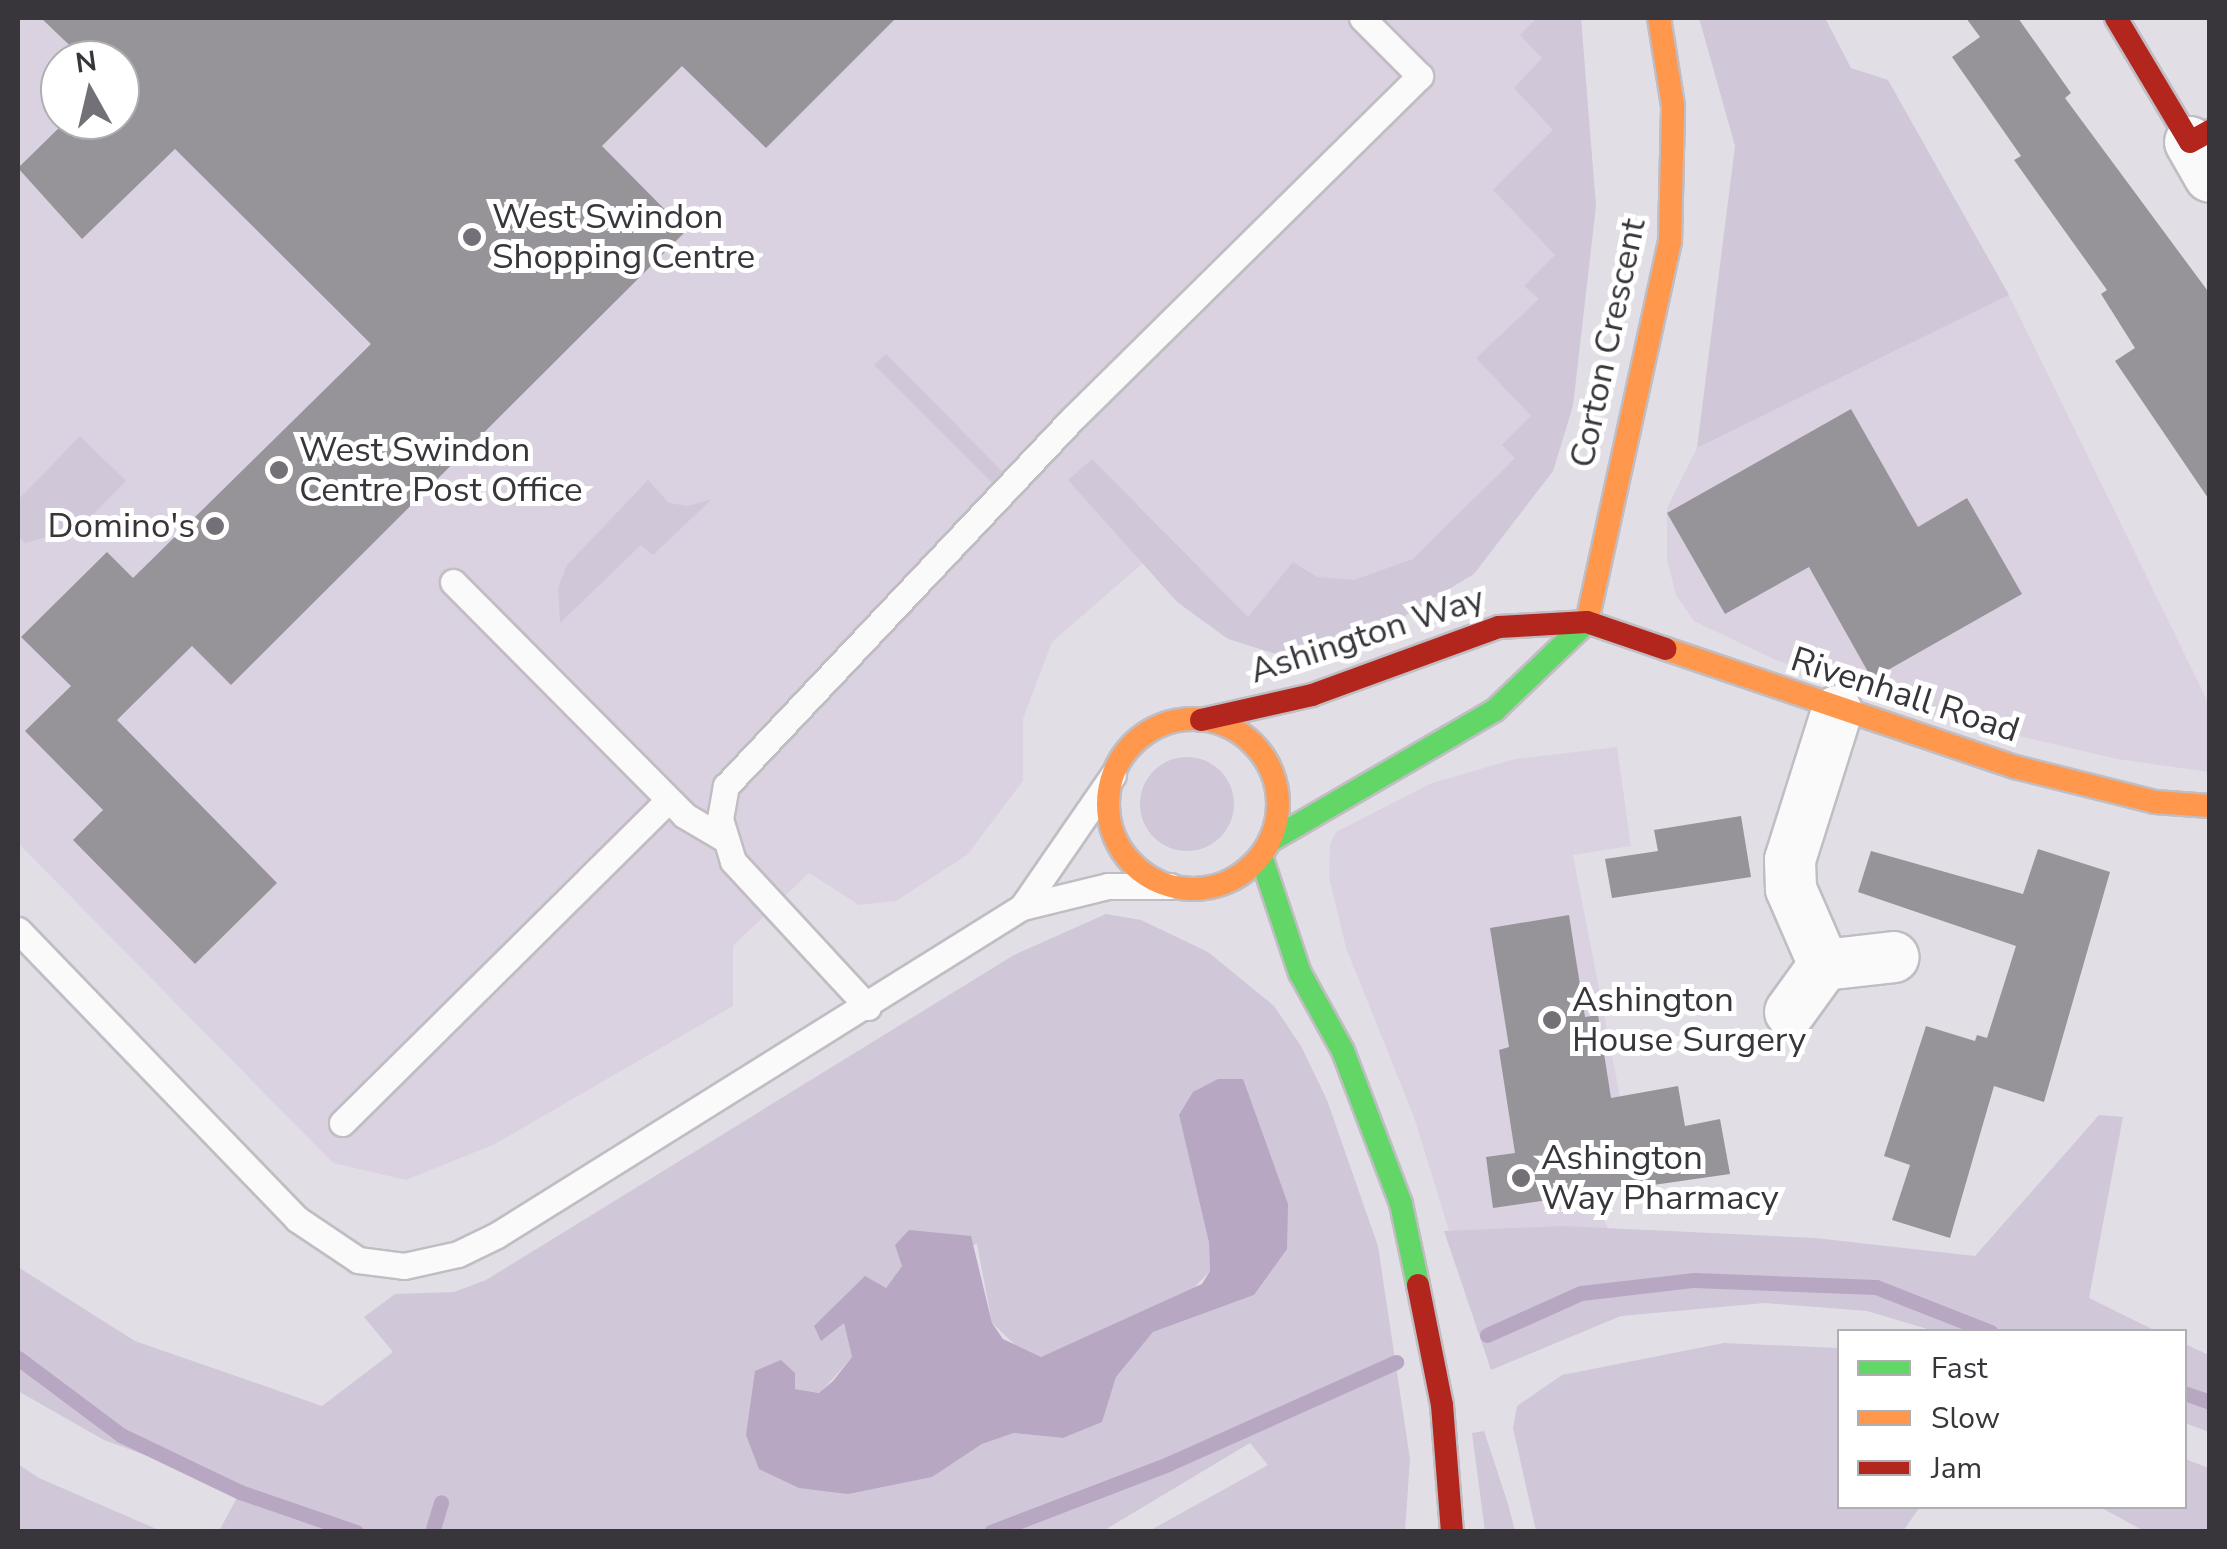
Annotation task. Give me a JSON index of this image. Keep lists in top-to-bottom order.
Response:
{
  "streets": {
    "street": ["Corton Crescent", "Ashington Way", "Rivenhall Road"]
  },
  "crossings": [
    ["Corton Crescent", "Ashington Way"],
    ["Corton Crescent", "Rivenhall Road"],
    ["Ashington Way", "Rivenhall Road"]
  ],
  "places": [
    "West Swindon Shopping Centre",
    "West Swindon Centre Post Office",
    "Domino's",
    "Ashington House Surgery",
    "Ashington Way Pharmacy"
  ],
  "legend": ["Fast", "Slow", "Jam"],
  "north": "top"
}
